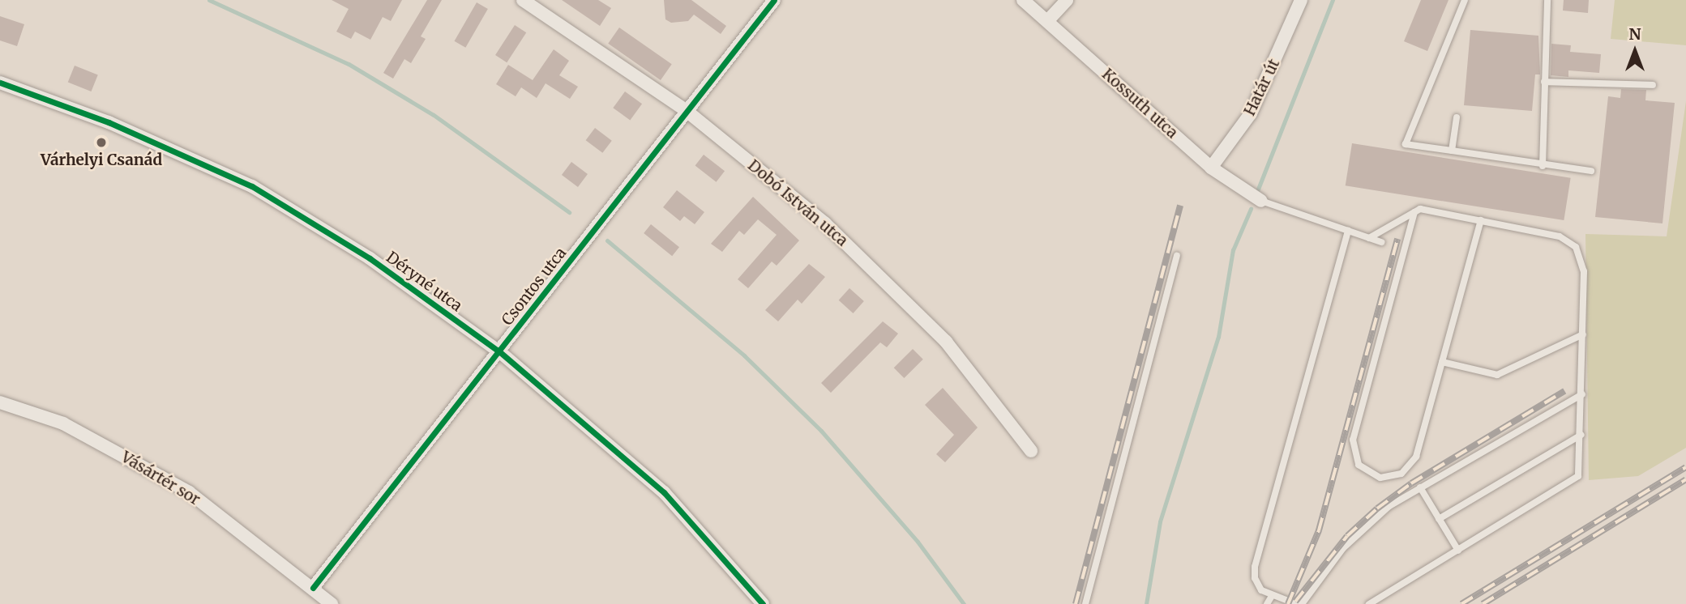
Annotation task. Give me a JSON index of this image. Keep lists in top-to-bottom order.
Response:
{
  "streets": {
    "street": [
      "Határ út",
      "Kossuth utca",
      "Dobó István utca",
      "Déryné utca",
      "Csontos utca",
      "Vásártér sor"
    ]
  },
  "crossings": [
    ["Határ út", "Kossuth utca"],
    ["Dobó István utca", "Csontos utca"],
    ["Déryné utca", "Csontos utca"],
    ["Csontos utca", "Vásártér sor"]
  ],
  "places": ["Várhelyi Csanád"],
  "north": "top"
}
